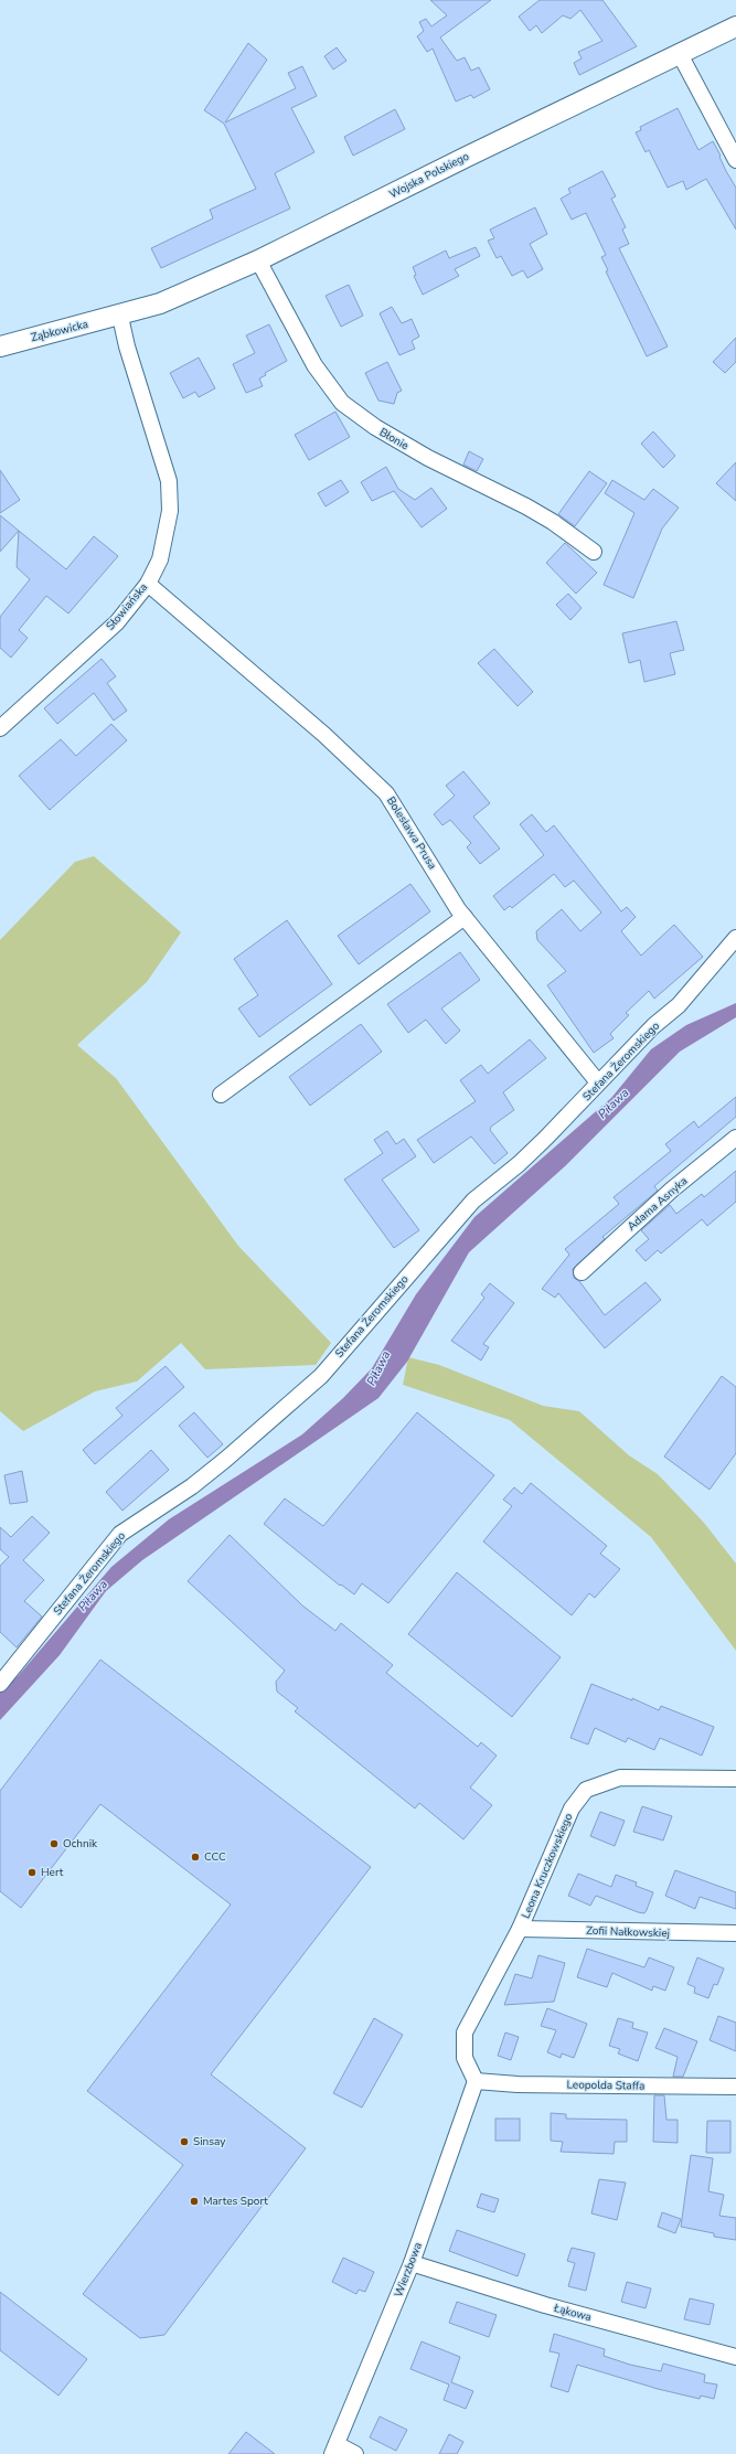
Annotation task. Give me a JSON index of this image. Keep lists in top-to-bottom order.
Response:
{
  "streets": {
    "street": [
      "Wojska Polskiego",
      "Ząbkowicka",
      "Błonie",
      "Słowiańska",
      "Bolesława Prusa",
      "Stefana Żeromskiego",
      "Adama Asnyka",
      "Leona Kruczkowskiego",
      "Zofii Nałkowskiej",
      "Leopolda Staffa",
      "Wierzbowa",
      "Łąkowa"
    ]
  },
  "crossings": [
    ["Wojska Polskiego", "Ząbkowicka"],
    ["Wojska Polskiego", "Błonie"],
    ["Wojska Polskiego", "Słowiańska"],
    ["Ząbkowicka", "Słowiańska"],
    ["Słowiańska", "Bolesława Prusa"],
    ["Bolesława Prusa", "Stefana Żeromskiego"],
    ["Leona Kruczkowskiego", "Zofii Nałkowskiej"],
    ["Leona Kruczkowskiego", "Leopolda Staffa"],
    ["Leona Kruczkowskiego", "Wierzbowa"],
    ["Leopolda Staffa", "Wierzbowa"],
    ["Wierzbowa", "Łąkowa"]
  ],
  "water": ["Piława"],
  "places": [
    "Ochnik",
    "CCC",
    "Hert",
    "Sinsay",
    "Martes Sport"
  ]
}
